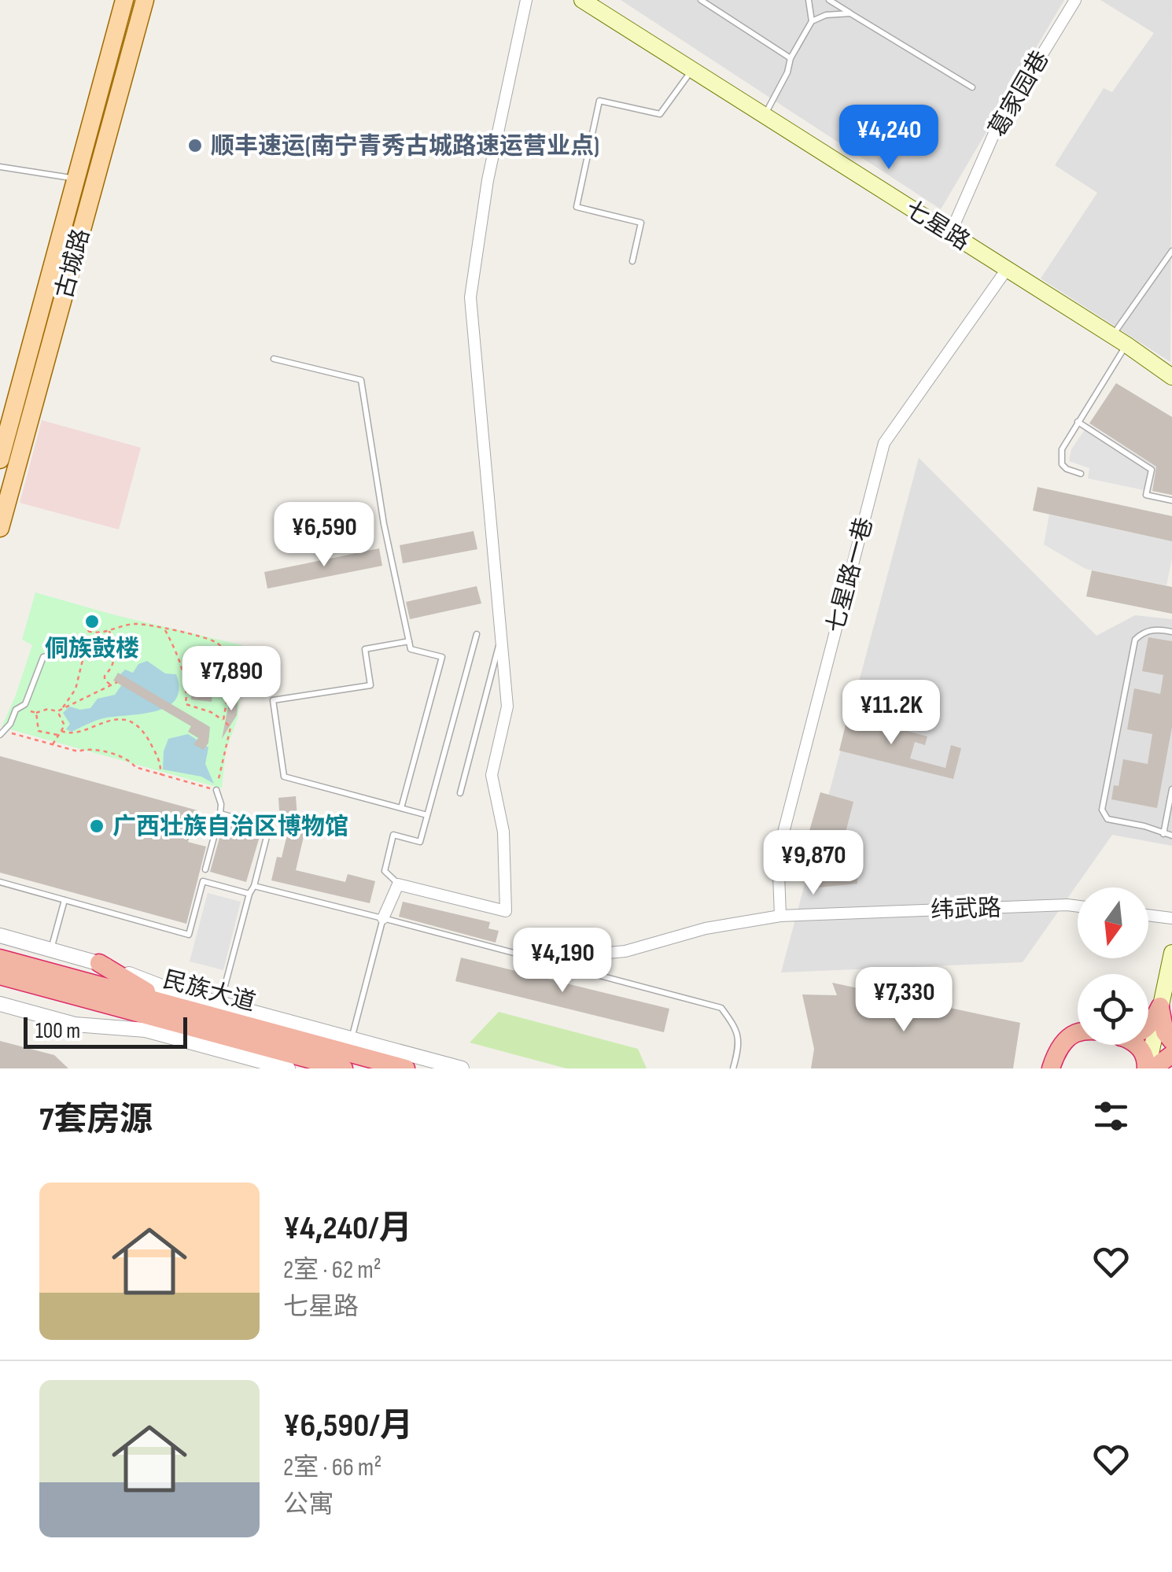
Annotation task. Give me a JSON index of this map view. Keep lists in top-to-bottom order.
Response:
{
  "streets": {
    "highway": ["民族大道"],
    "main road": ["七星路", "古城路"],
    "street": ["葛家园巷", "七星路一巷", "纬武路"]
  },
  "crossings": [
    ["葛家园巷", "七星路"],
    ["七星路", "七星路一巷"],
    ["七星路一巷", "纬武路"]
  ],
  "places": ["顺丰速运(南宁青秀古城路速运营业点)", "侗族鼓楼", "广西壮族自治区博物馆"],
  "scale_bar": "100 m",
  "north": "bottom",
  "page": {
    "price": [
      "¥4,240",
      "¥6,590",
      "¥7,890",
      "¥11.2K",
      "¥9,870",
      "¥4,190",
      "¥7,330"
    ],
    "scale": "100 m",
    "heading": "7套房源",
    "list": [
      {
        "name": "¥4,240/月",
        "note": "2室 · 62 m² · 七星路"
      },
      {
        "name": "¥6,590/月",
        "note": "2室 · 66 m² · 公寓"
      }
    ]
  }
}
